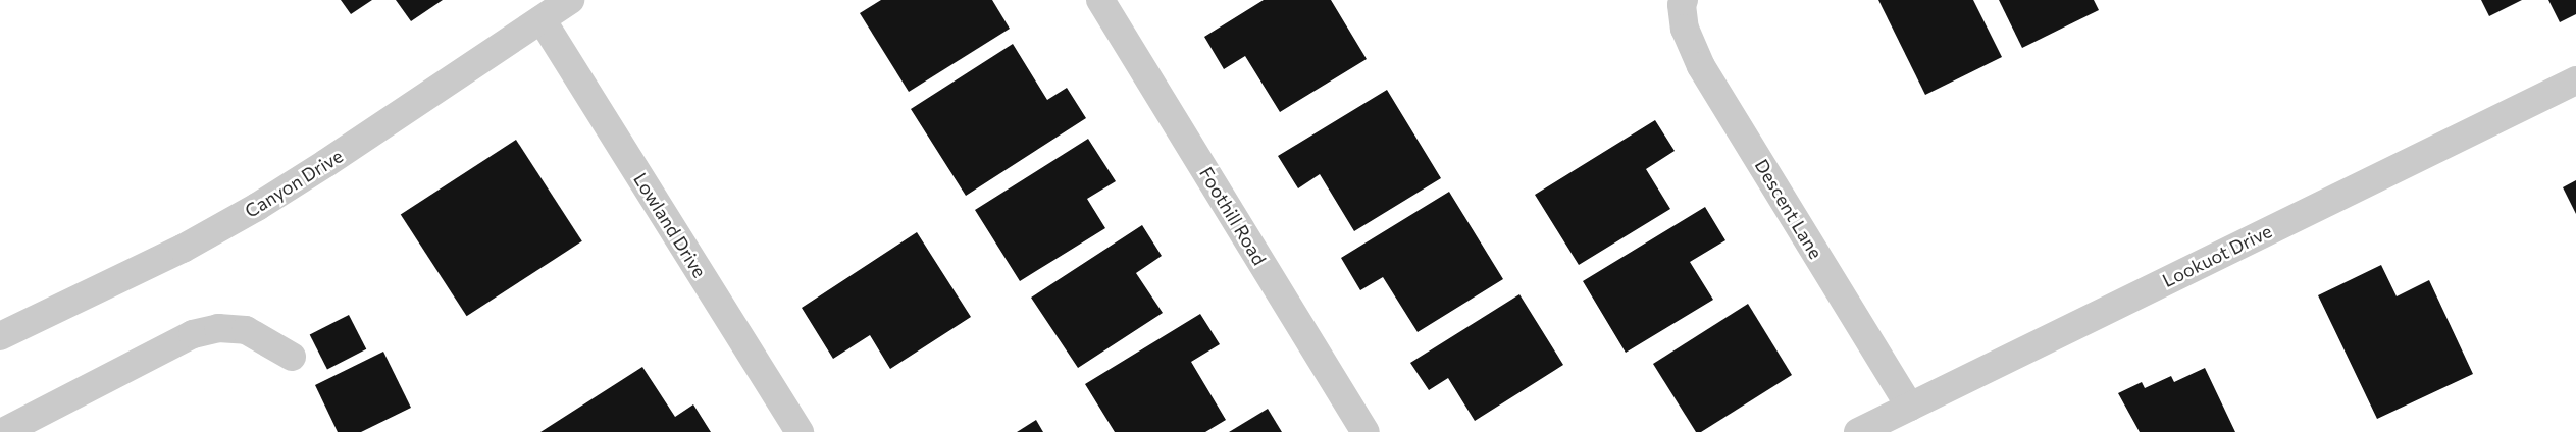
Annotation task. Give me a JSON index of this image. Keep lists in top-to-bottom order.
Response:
{
  "streets": {
    "street": [
      "Canyon Drive",
      "Descent Lane",
      "Foothill Road",
      "Lowland Drive",
      "Lookuot Drive"
    ]
  },
  "crossings": [
    ["Canyon Drive", "Lowland Drive"],
    ["Descent Lane", "Lookuot Drive"]
  ]
}
